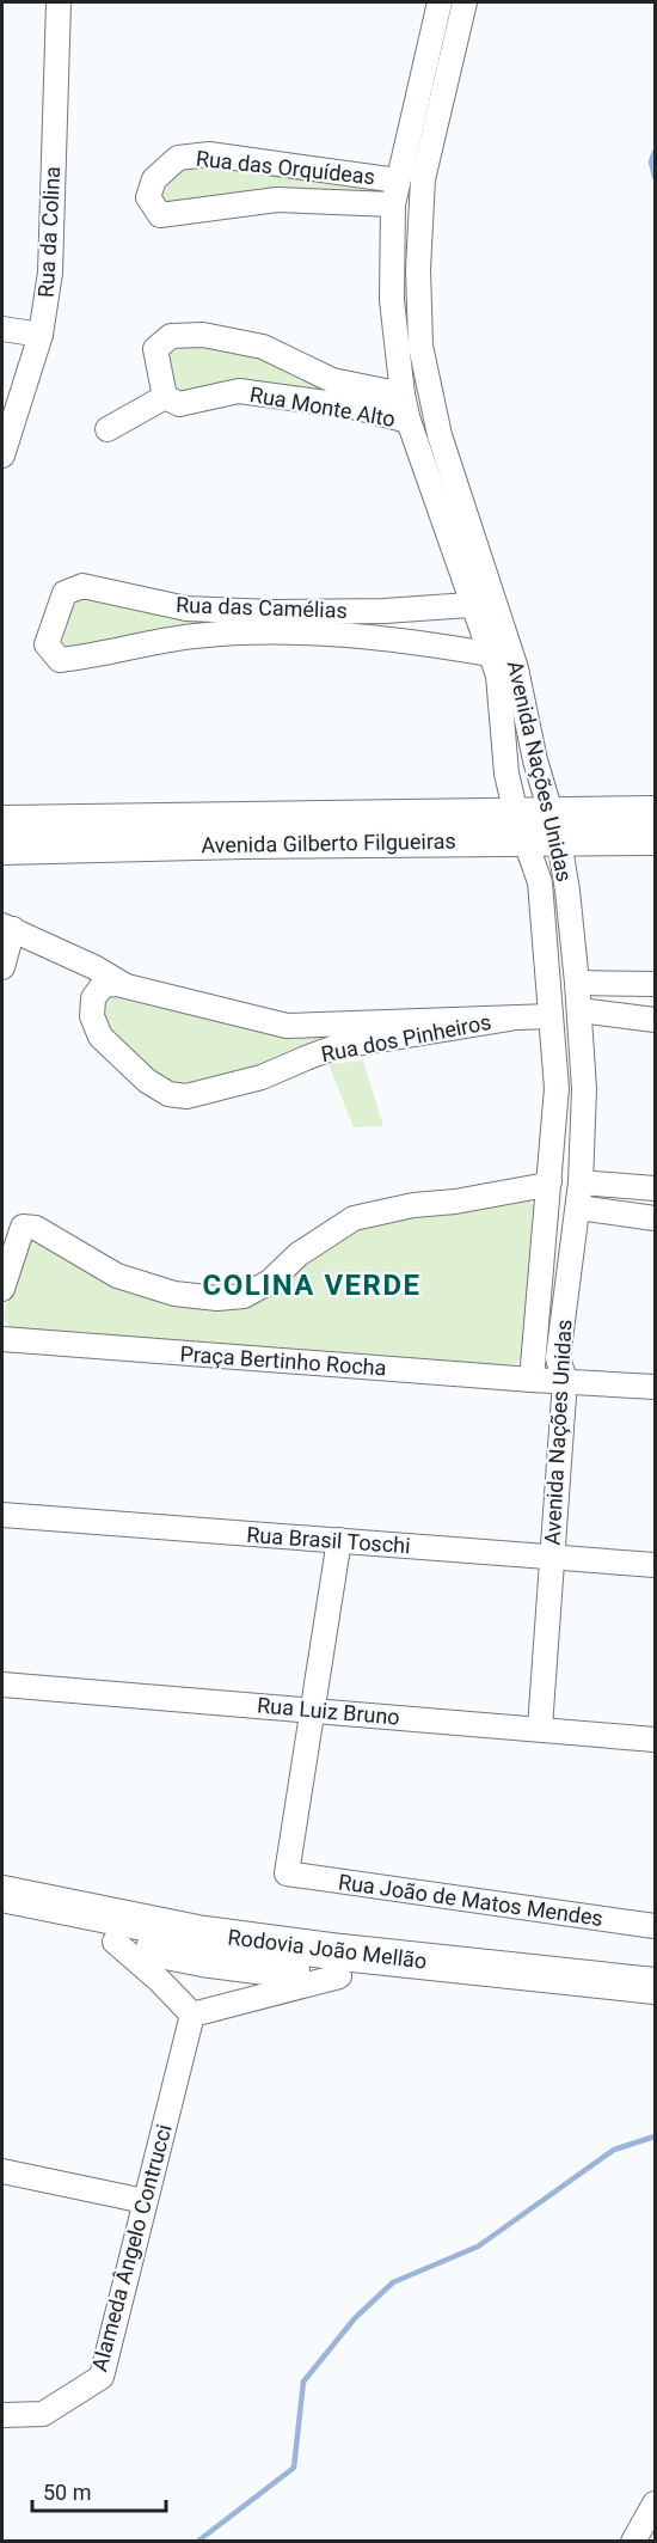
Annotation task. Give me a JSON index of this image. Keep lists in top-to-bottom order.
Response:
{
  "streets": {
    "highway": ["Rodovia João Mellão"],
    "main road": ["Avenida Gilberto Filgueiras"],
    "street": [
      "Rua das Orquídeas",
      "Rua da Colina",
      "Rua Monte Alto",
      "Rua das Camélias",
      "Avenida Nações Unidas",
      "Rua dos Pinheiros",
      "Praça Bertinho Rocha",
      "Rua Brasil Toschi",
      "Rua Luiz Bruno",
      "Rua João de Matos Mendes",
      "Alameda Ângelo Contrucci"
    ]
  },
  "crossings": [
    ["Rua das Orquídeas", "Avenida Nações Unidas"],
    ["Rua Monte Alto", "Avenida Nações Unidas"],
    ["Rua das Camélias", "Avenida Nações Unidas"],
    ["Avenida Nações Unidas", "Avenida Gilberto Filgueiras"],
    ["Avenida Nações Unidas", "Rua dos Pinheiros"],
    ["Avenida Nações Unidas", "Praça Bertinho Rocha"],
    ["Avenida Nações Unidas", "Rua Brasil Toschi"],
    ["Avenida Nações Unidas", "Rua Luiz Bruno"],
    ["Rua Luiz Bruno", "Rua João de Matos Mendes"]
  ],
  "districts": ["COLINA VERDE"],
  "scale_bar": "50 m"
}
